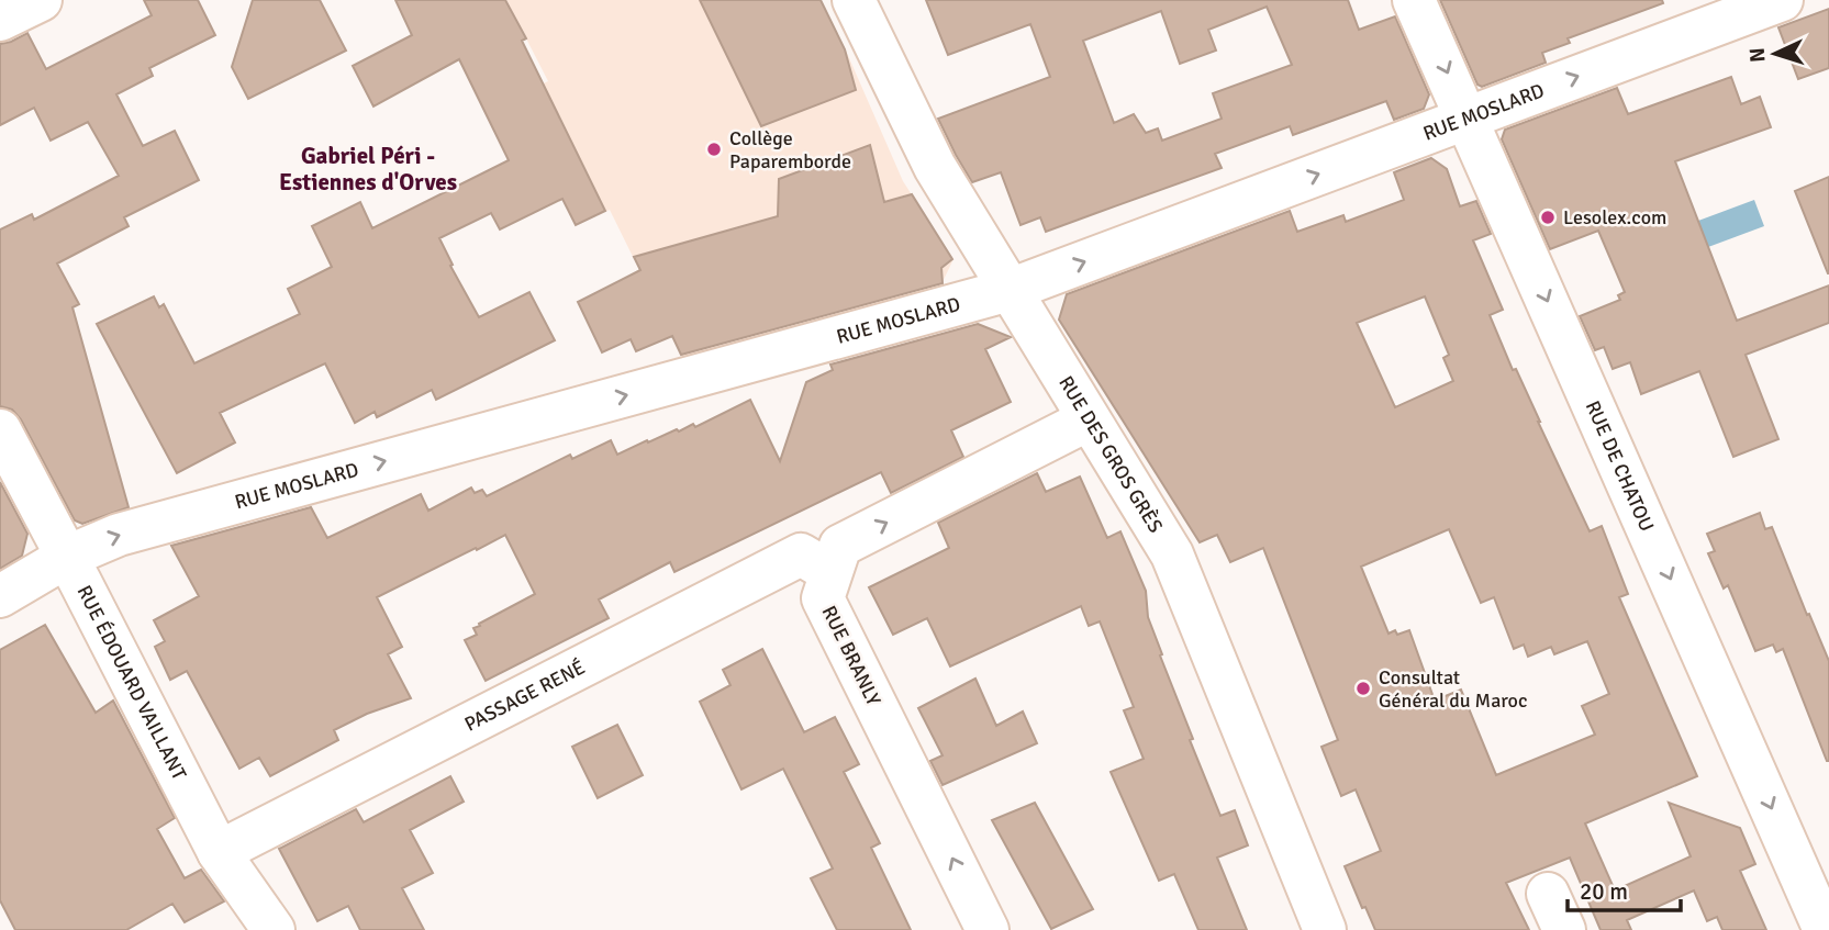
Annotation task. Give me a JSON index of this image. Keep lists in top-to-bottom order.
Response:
{
  "streets": {
    "street": [
      "RUE MOSLARD",
      "RUE DES GROS GRÈS",
      "RUE DE CHATOU",
      "RUE BRANLY",
      "RUE ÉDOUARD VAILLANT",
      "PASSAGE RENÉ"
    ]
  },
  "crossings": [
    ["RUE MOSLARD", "RUE DES GROS GRÈS"],
    ["RUE MOSLARD", "RUE DE CHATOU"],
    ["RUE MOSLARD", "RUE ÉDOUARD VAILLANT"],
    ["RUE DES GROS GRÈS", "RUE BRANLY"],
    ["RUE BRANLY", "PASSAGE RENÉ"],
    ["RUE ÉDOUARD VAILLANT", "PASSAGE RENÉ"]
  ],
  "one_way": ["RUE MOSLARD", "RUE DE CHATOU"],
  "districts": ["Gabriel Péri - Estiennes d'Orves"],
  "places": ["Collège Paparemborde", "Lesolex.com", "Consultat Général du Maroc"],
  "scale_bar": "20 m",
  "north": "left"
}
